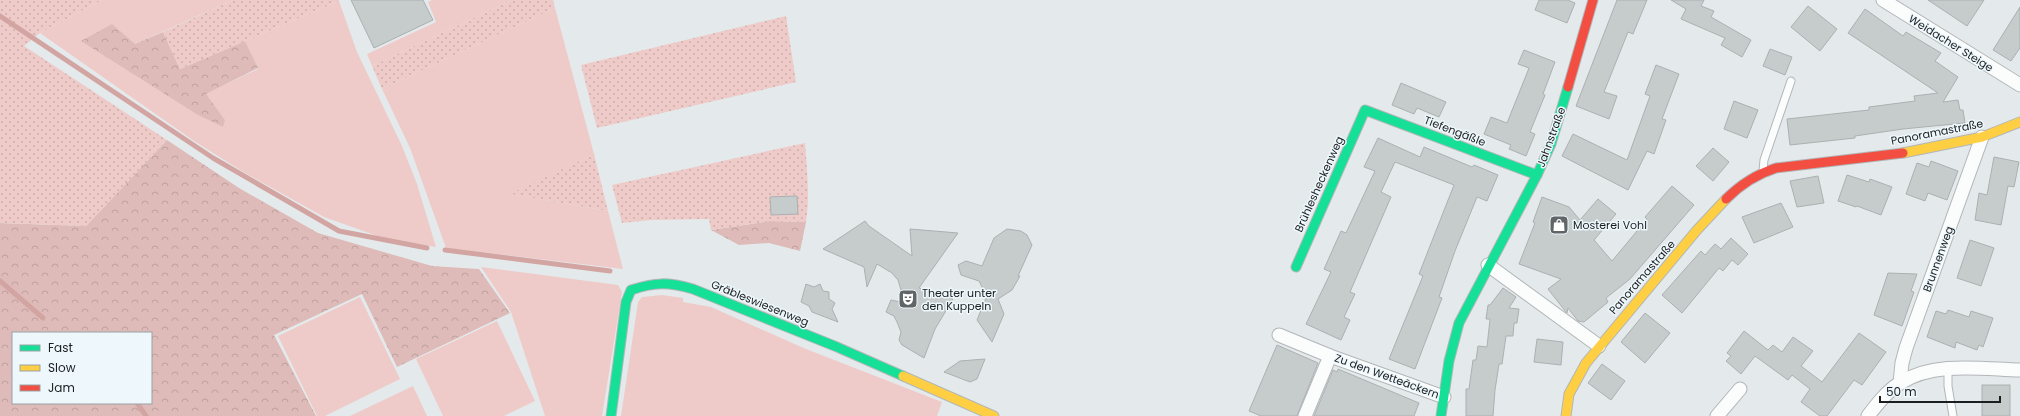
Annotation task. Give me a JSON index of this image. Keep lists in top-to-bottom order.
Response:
{
  "streets": {
    "street": [
      "Weidacher Steige",
      "Tiefengäßle",
      "Panoramastraße",
      "Jahnstraße",
      "Brühlesheckenweg",
      "Brunnenweg",
      "Gräbleswiesenweg",
      "Zu den Wetteäckern"
    ]
  },
  "crossings": [
    ["Tiefengäßle", "Jahnstraße"],
    ["Tiefengäßle", "Brühlesheckenweg"],
    ["Panoramastraße", "Brunnenweg"],
    ["Jahnstraße", "Zu den Wetteäckern"]
  ],
  "places": {
    "shop": ["Mosterei Vohl"],
    "theatre": ["Theater unter den Kuppeln"]
  },
  "legend": ["Fast", "Slow", "Jam"],
  "scale_bar": "50 m"
}
